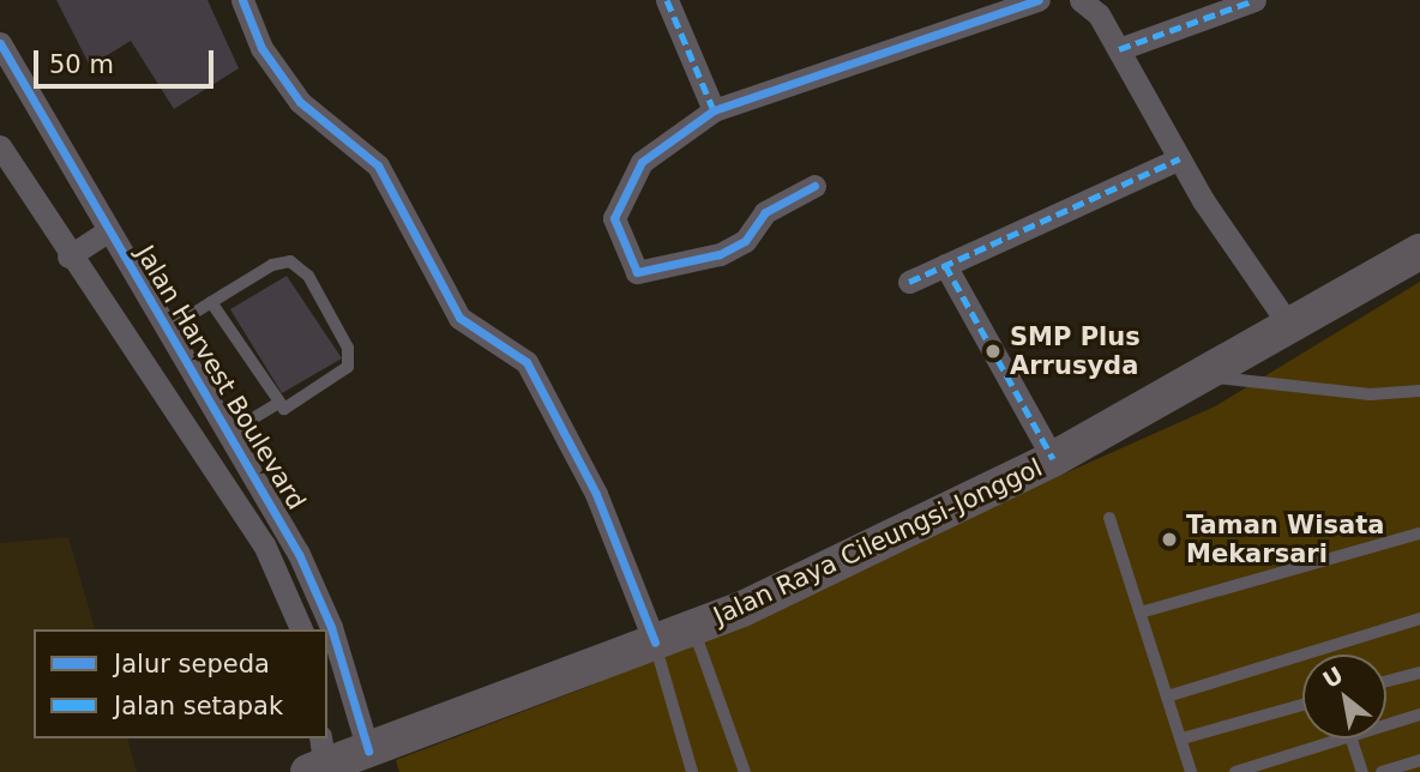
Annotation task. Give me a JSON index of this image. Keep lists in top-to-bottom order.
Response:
{
  "streets": {
    "main road": ["Jalan Raya Cileungsi-Jonggol"],
    "street": ["Jalan Harvest Boulevard"]
  },
  "crossings": [
    ["Jalan Harvest Boulevard", "Jalan Raya Cileungsi-Jonggol"]
  ],
  "places": ["SMP Plus Arrusyda", "Taman Wisata Mekarsari"],
  "legend": ["Jalur sepeda", "Jalan setapak"],
  "scale_bar": "50 m",
  "north": "top left"
}
